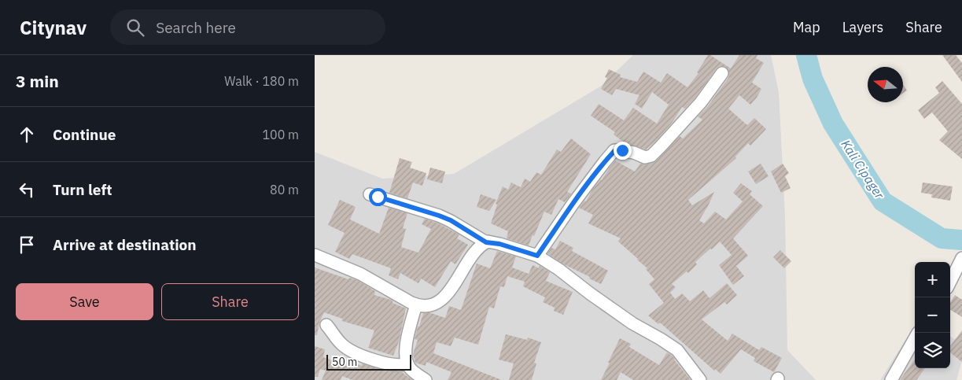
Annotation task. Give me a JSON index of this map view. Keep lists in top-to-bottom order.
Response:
{
  "water": ["Kali Cipager"],
  "scale_bar": "50 m",
  "north": "left",
  "page": {
    "header": "Citynav",
    "search": "Search here",
    "nav": ["Map", "Layers", "Share"],
    "heading": ["3 min", "Walk · 180 m"],
    "list": [
      ["Continue", "100 m"],
      ["Turn left", "80 m"],
      "Arrive at destination"
    ],
    "map_buttons": ["+", "−"],
    "buttons": ["Save", "Share"],
    "scale": "50 m"
  }
}
